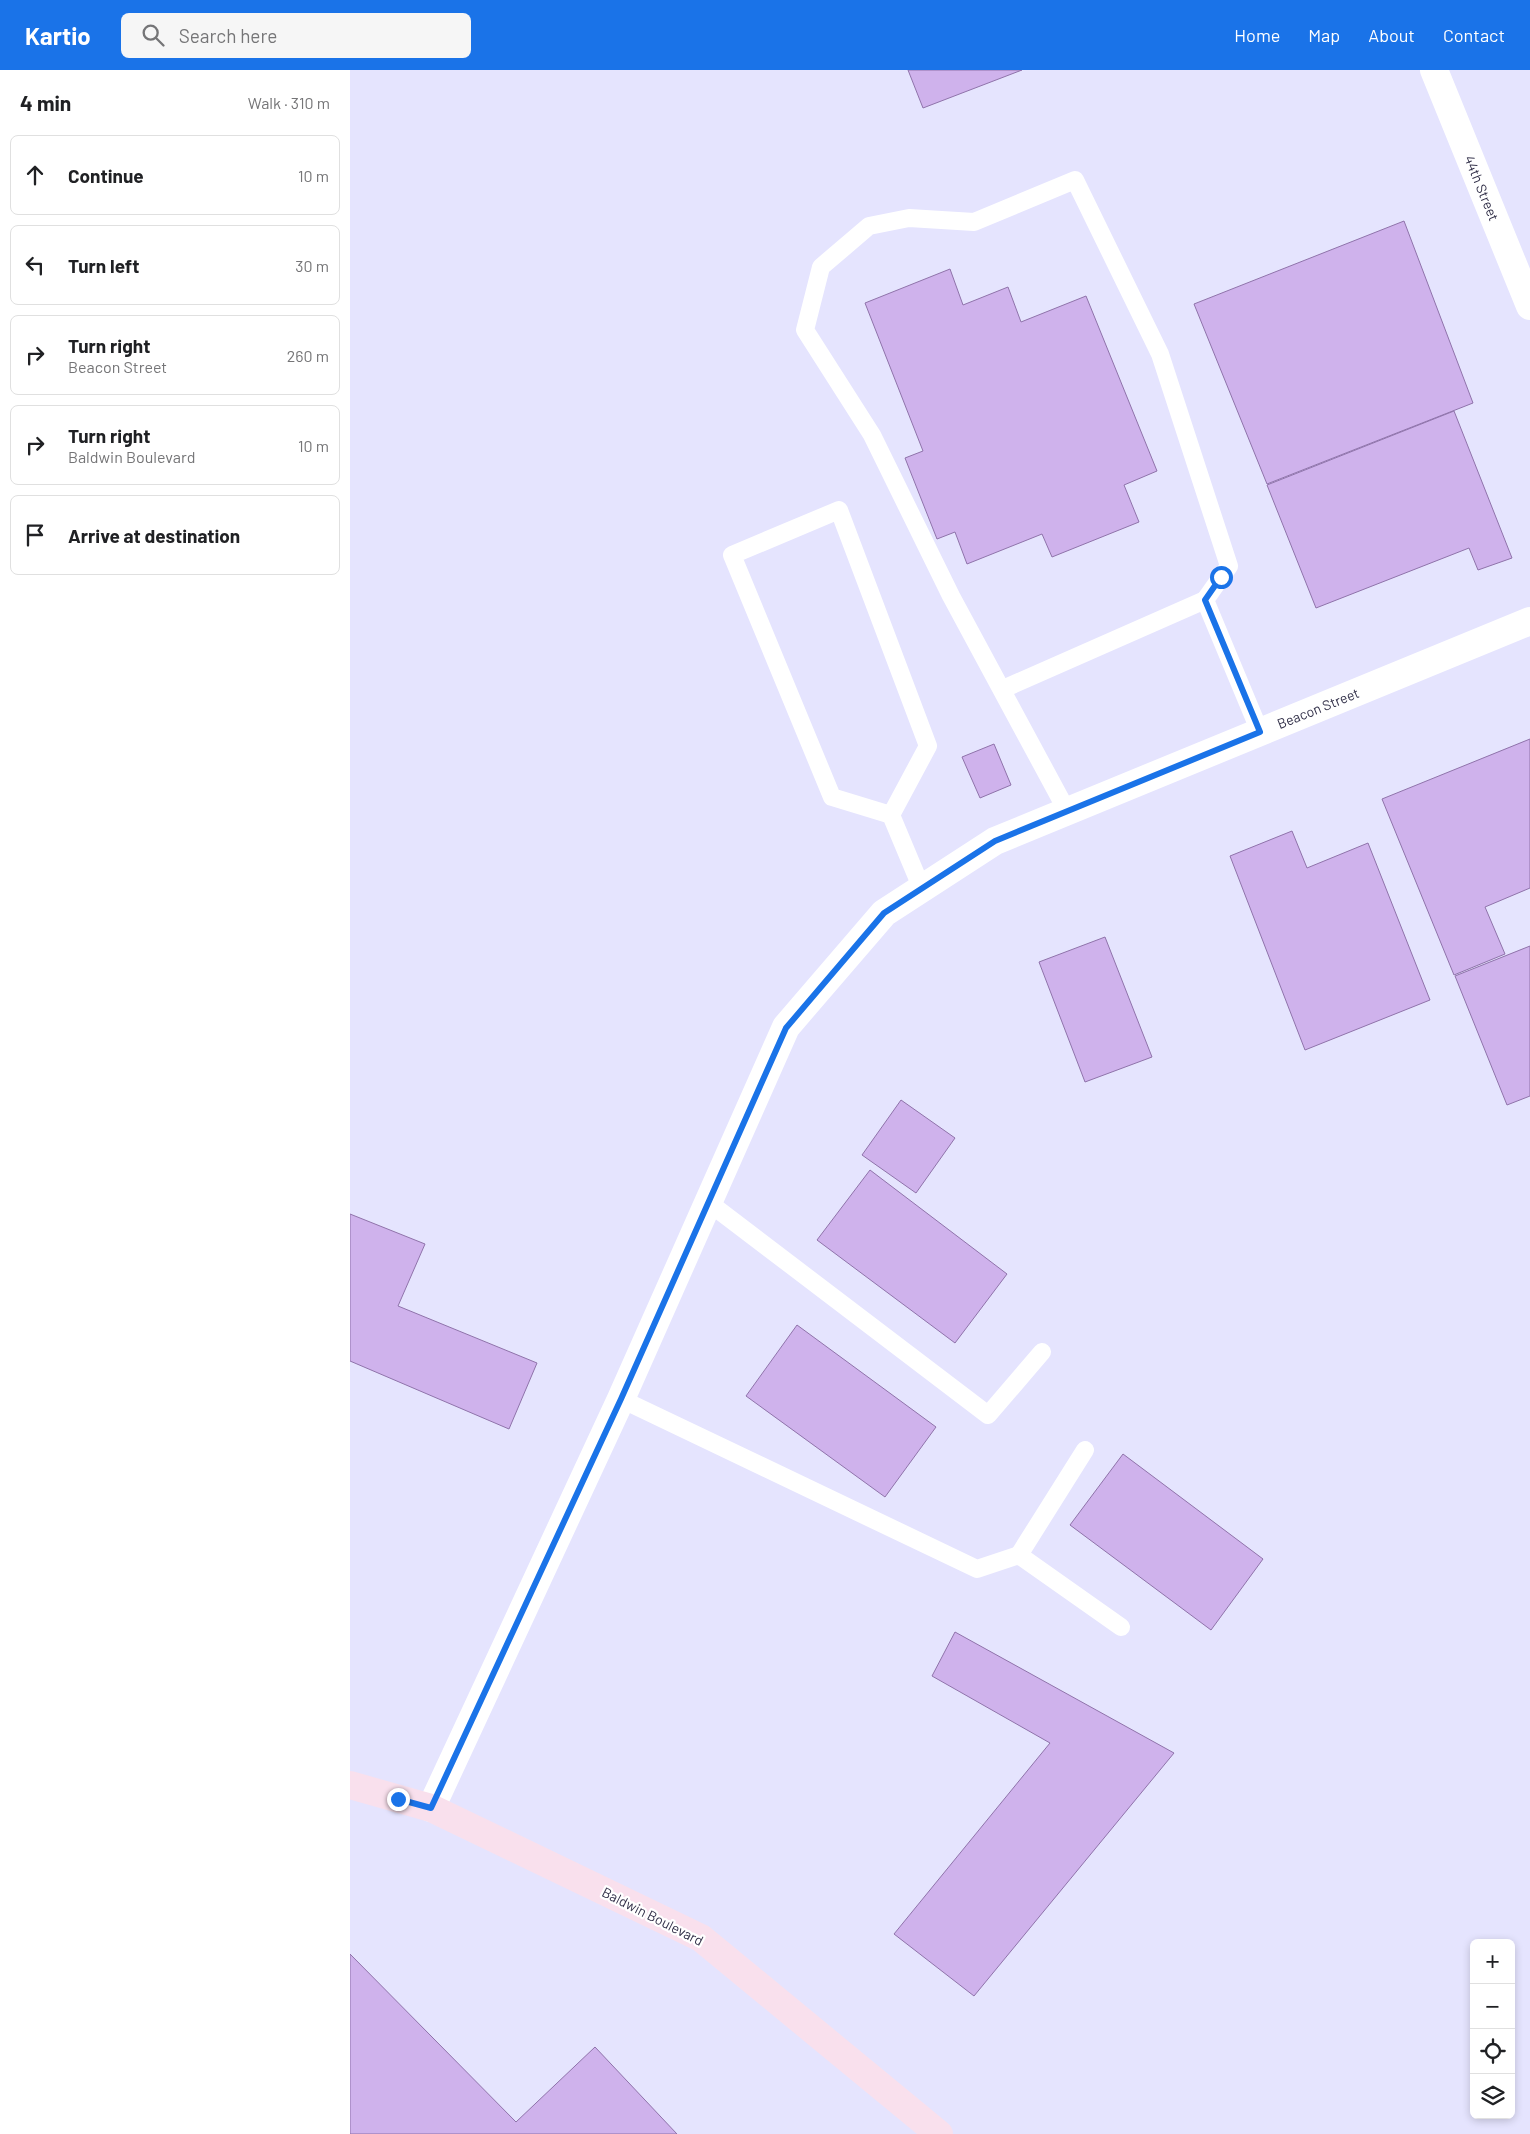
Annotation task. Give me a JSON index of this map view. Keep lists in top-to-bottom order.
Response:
{
  "streets": {
    "main road": ["Baldwin Boulevard"],
    "street": ["44th Street", "Beacon Street"]
  },
  "crossings": [
    ["Beacon Street", "Baldwin Boulevard"]
  ],
  "page": {
    "header": "Kartio",
    "search": "Search here",
    "nav": [
      "Home",
      "Map",
      "About",
      "Contact"
    ],
    "heading": ["4 min", "Walk · 310 m"],
    "list": [
      ["Continue", "10 m"],
      ["Turn left", "30 m"],
      ["Turn right", "Beacon Street", "260 m"],
      ["Turn right", "Baldwin Boulevard", "10 m"],
      "Arrive at destination"
    ],
    "map_buttons": ["+", "−"]
  }
}
